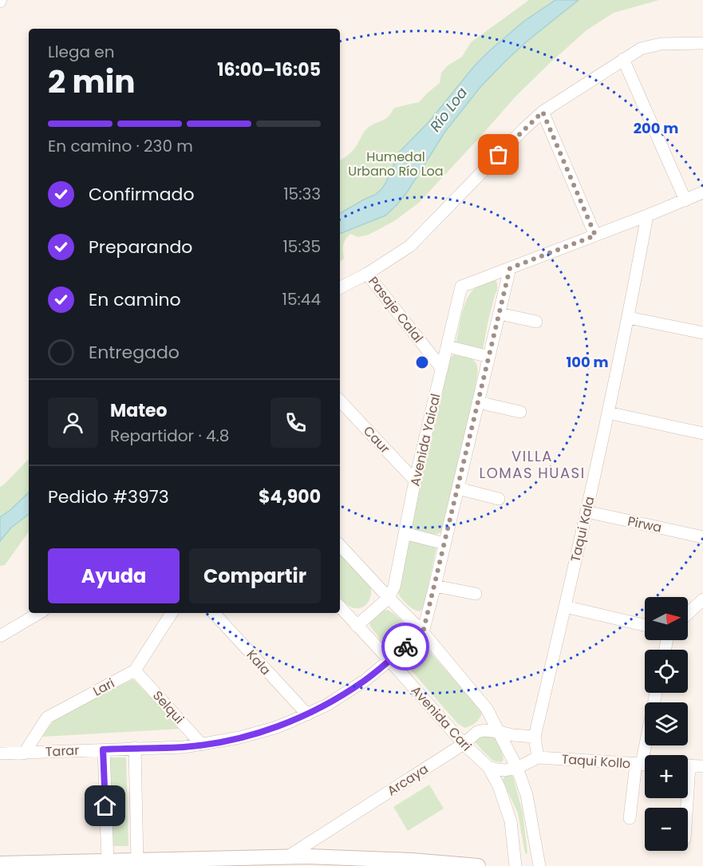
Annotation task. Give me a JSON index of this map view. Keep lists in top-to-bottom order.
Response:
{
  "streets": {
    "street": [
      "Pasaje Calal",
      "Caur",
      "Avenida Yaical",
      "Pirwa",
      "Taqui Kala",
      "Kala",
      "Lari",
      "Selqui",
      "Avenida Cari",
      "Tarar",
      "Taqui Kollo",
      "Arcaya"
    ]
  },
  "crossings": [
    ["Pasaje Calal", "Avenida Yaical"],
    ["Caur", "Avenida Yaical"],
    ["Avenida Yaical", "Avenida Cari"],
    ["Pirwa", "Taqui Kala"],
    ["Taqui Kala", "Taqui Kollo"],
    ["Taqui Kala", "Arcaya"],
    ["Kala", "Tarar"],
    ["Lari", "Selqui"],
    ["Lari", "Tarar"],
    ["Selqui", "Tarar"],
    ["Avenida Cari", "Tarar"],
    ["Avenida Cari", "Arcaya"]
  ],
  "districts": ["VILLA LOMAS HUASI"],
  "water": ["Río Loa"],
  "parks": ["Humedal Urbano Río Loa"],
  "north": "right",
  "page": {
    "heading": ["2 min", "Llega en", "16:00–16:05"],
    "panel": [
      "Mateo",
      "Repartidor · 4.8",
      "Pedido #3973",
      "$4,900"
    ],
    "bar": "En camino · 230 m",
    "list": [
      ["Confirmado", "15:33"],
      ["Preparando", "15:35"],
      ["En camino", "15:44"],
      "Entregado"
    ],
    "buttons": ["Ayuda", "Compartir"],
    "map_buttons": ["+", "−"]
  },
  "rings": ["200 m", "100 m"]
}
